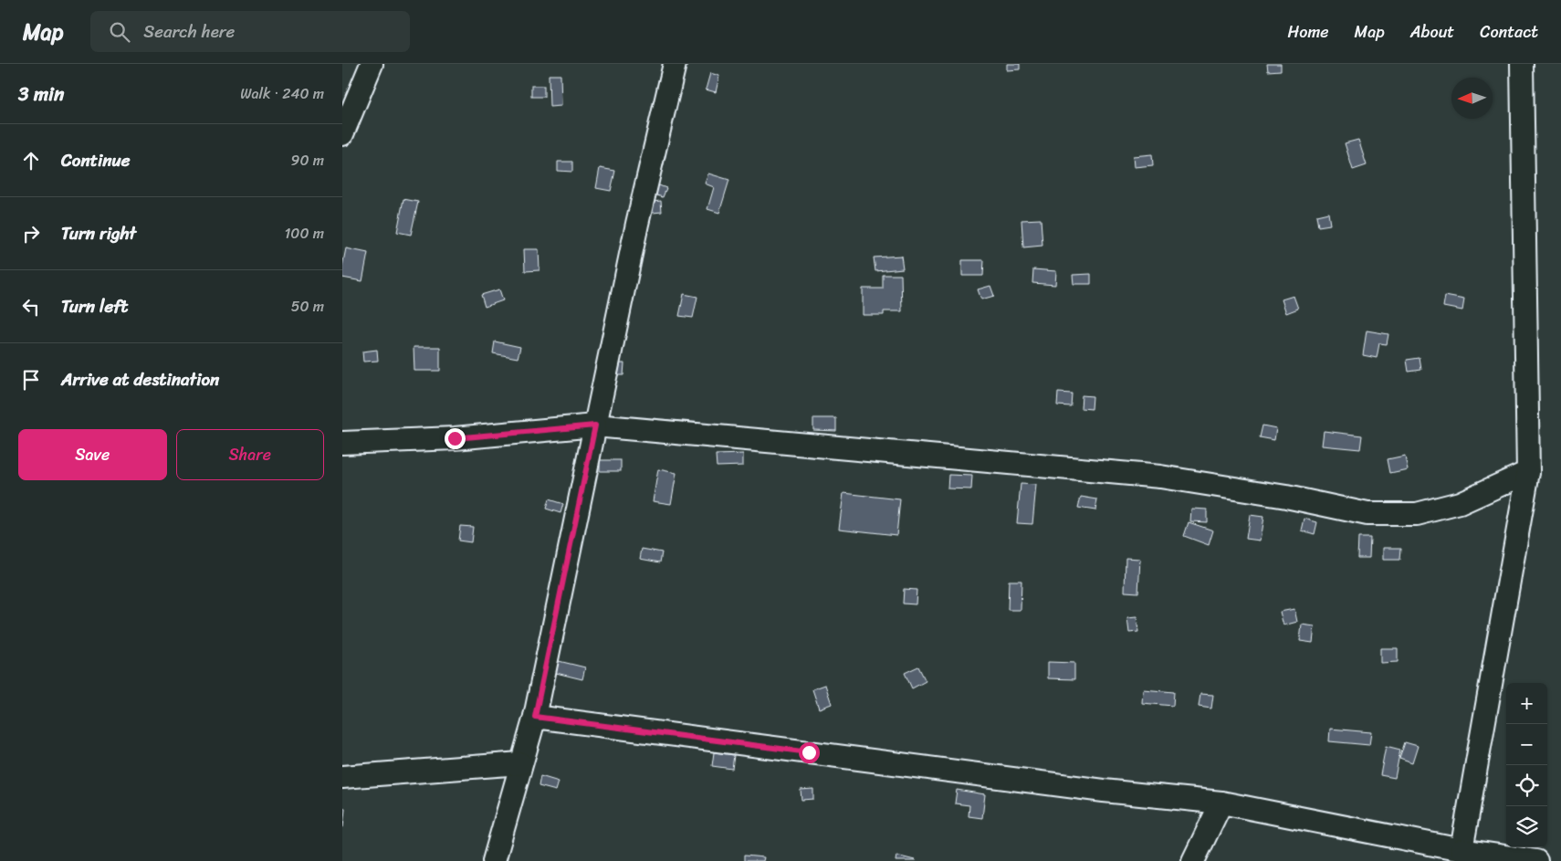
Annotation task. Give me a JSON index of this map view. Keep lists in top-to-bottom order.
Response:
{
  "north": "left",
  "page": {
    "header": "Map",
    "search": "Search here",
    "nav": [
      "Home",
      "Map",
      "About",
      "Contact"
    ],
    "heading": ["3 min", "Walk · 240 m"],
    "list": [
      ["Continue", "90 m"],
      ["Turn right", "100 m"],
      ["Turn left", "50 m"],
      "Arrive at destination"
    ],
    "buttons": ["Save", "Share"],
    "map_buttons": ["+", "−"]
  }
}
